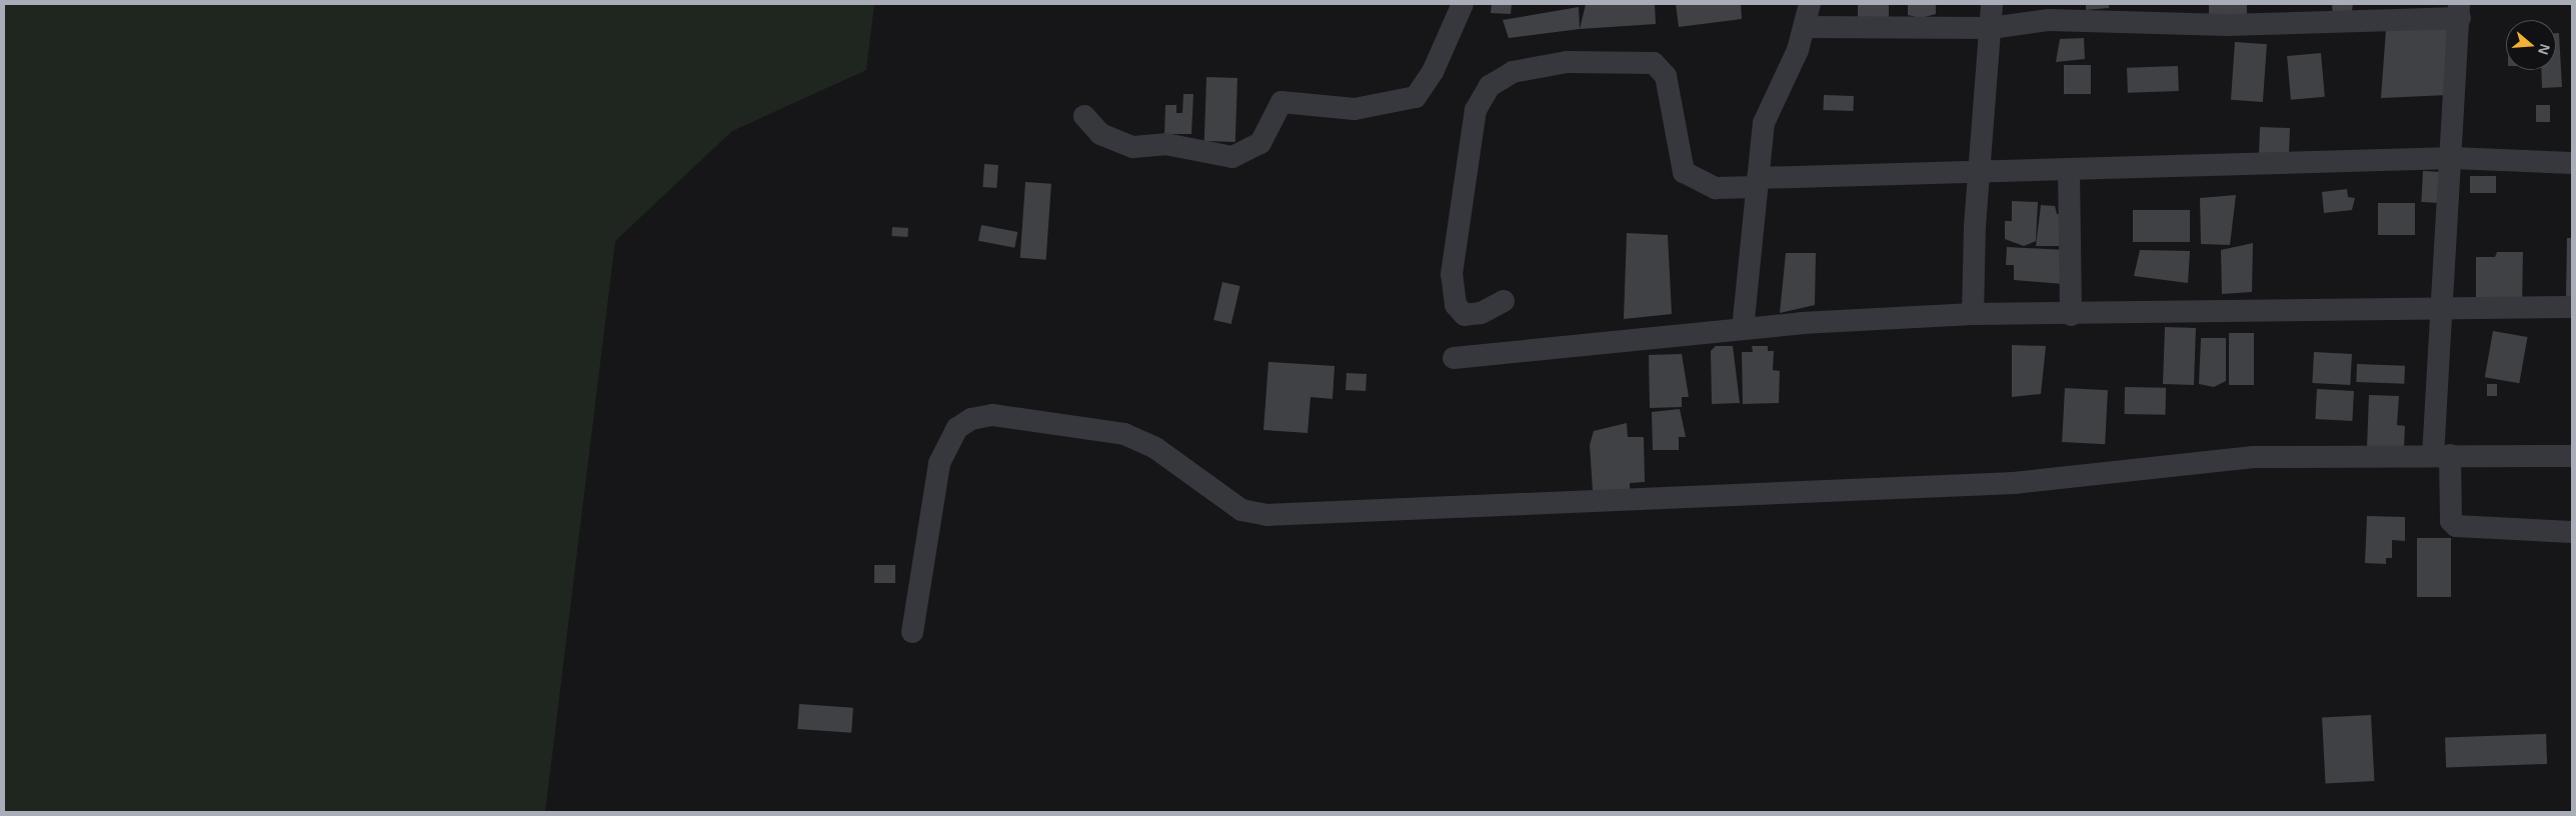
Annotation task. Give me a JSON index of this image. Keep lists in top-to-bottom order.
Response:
{
  "north": "right"
}
